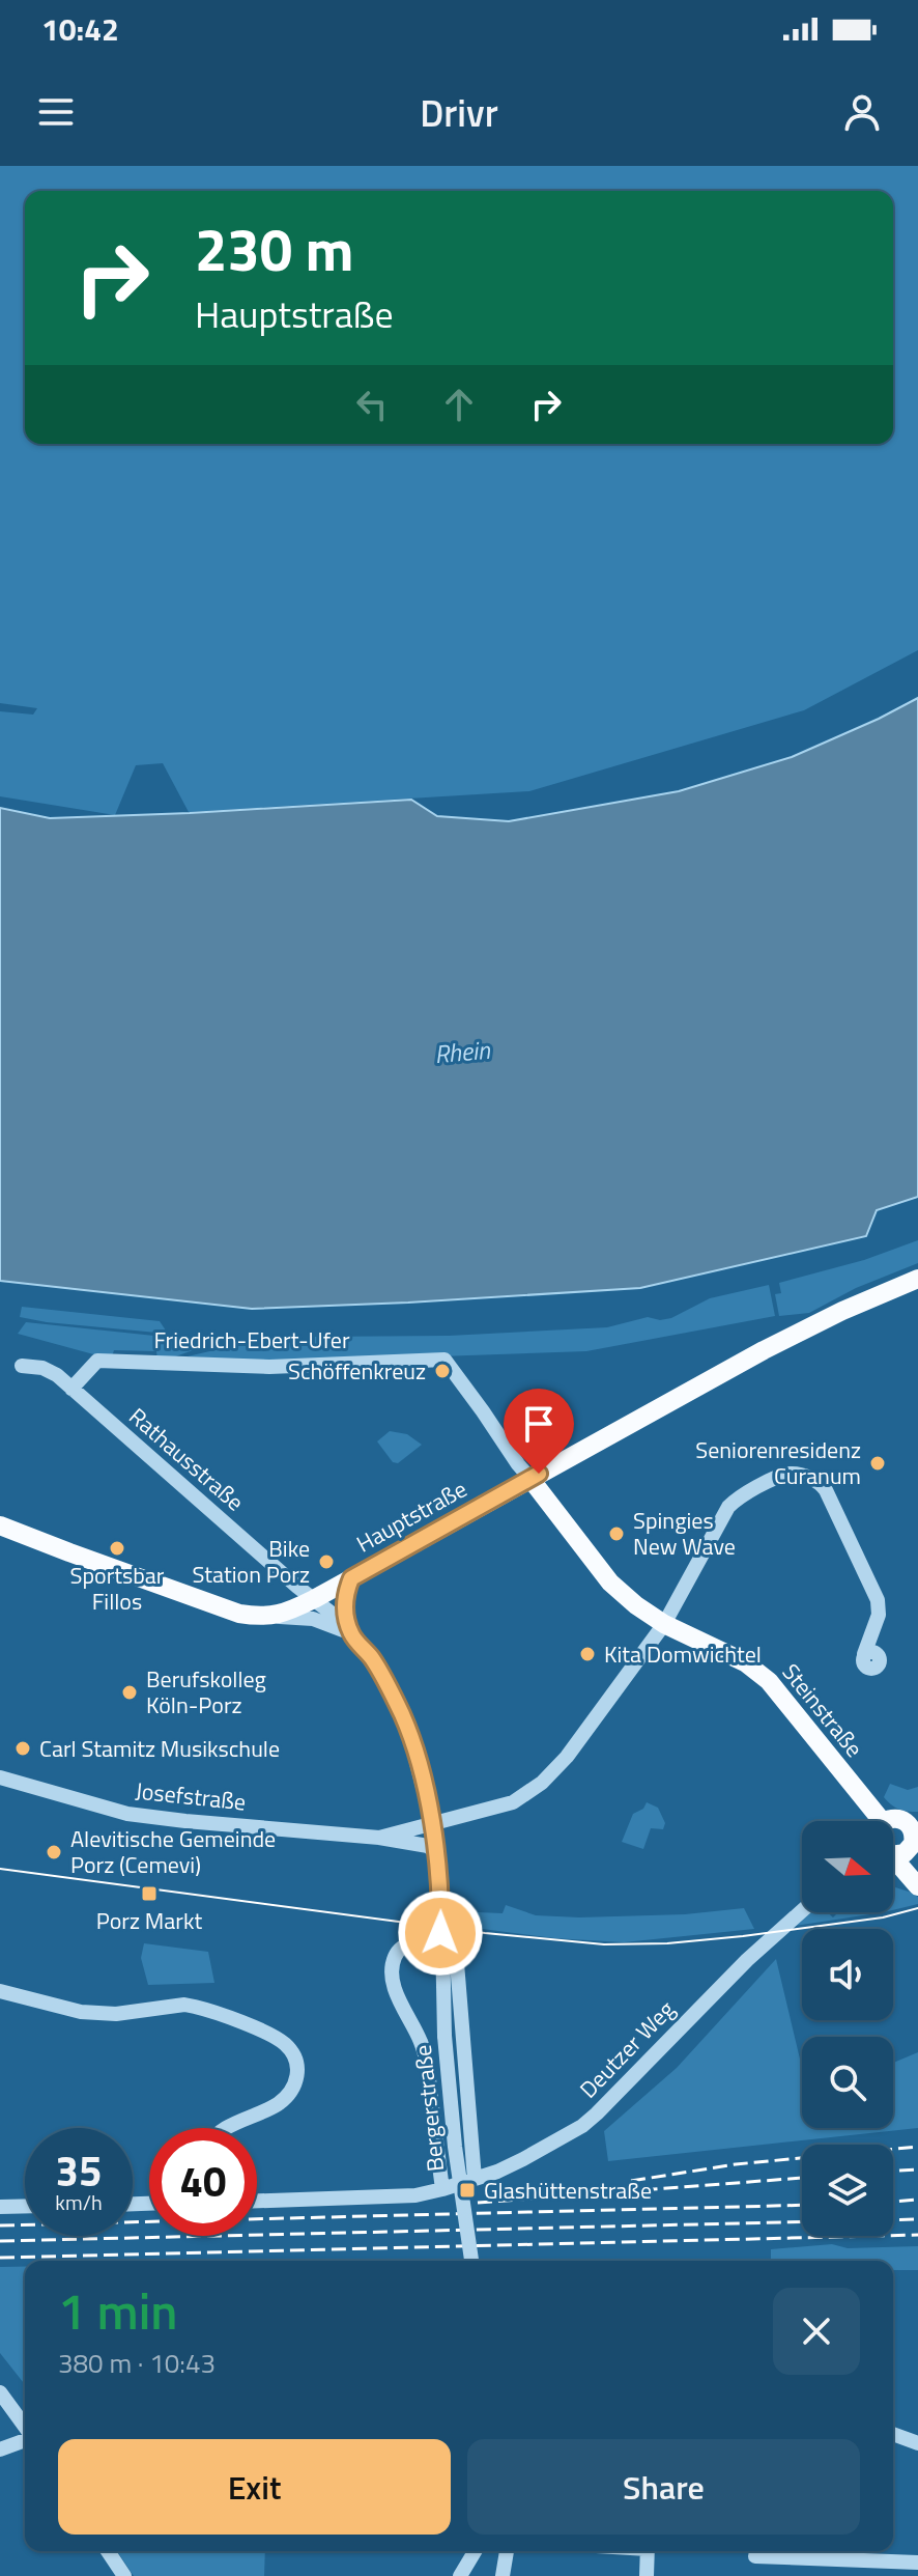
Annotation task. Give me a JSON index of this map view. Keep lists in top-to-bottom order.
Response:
{
  "streets": {
    "main road": ["Hauptstraße", "Steinstraße"],
    "street": [
      "Friedrich-Ebert-Ufer",
      "Rathausstraße",
      "Josefstraße",
      "Deutzer Weg",
      "Bergerstraße"
    ]
  },
  "crossings": [
    ["Friedrich-Ebert-Ufer", "Rathausstraße"],
    ["Friedrich-Ebert-Ufer", "Steinstraße"],
    ["Rathausstraße", "Hauptstraße"],
    ["Rathausstraße", "Bergerstraße"],
    ["Hauptstraße", "Steinstraße"],
    ["Hauptstraße", "Bergerstraße"],
    ["Steinstraße", "Josefstraße"],
    ["Josefstraße", "Bergerstraße"],
    ["Deutzer Weg", "Bergerstraße"]
  ],
  "water": ["Rhein"],
  "places": {
    "other": [
      "Schöffenkreuz",
      "Seniorenresidenz Curanum",
      "Spingies New Wave",
      "Sportsbar Fillos",
      "Bike Station Porz",
      "Kita Domwichtel",
      "Berufskolleg Köln-Porz",
      "Carl Stamitz Musikschule",
      "Alevitische Gemeinde Porz (Cemevi)"
    ],
    "transit": ["Porz Markt", "Glashüttenstraße"]
  },
  "north": "right",
  "page": {
    "status": "10:42",
    "header": "Drivr",
    "turn": ["230 m", "Hauptstraße"],
    "speed": "35 km/h",
    "limit": "40",
    "heading": ["1 min", "380 m · 10:43"],
    "buttons": ["Exit", "Share"]
  }
}
